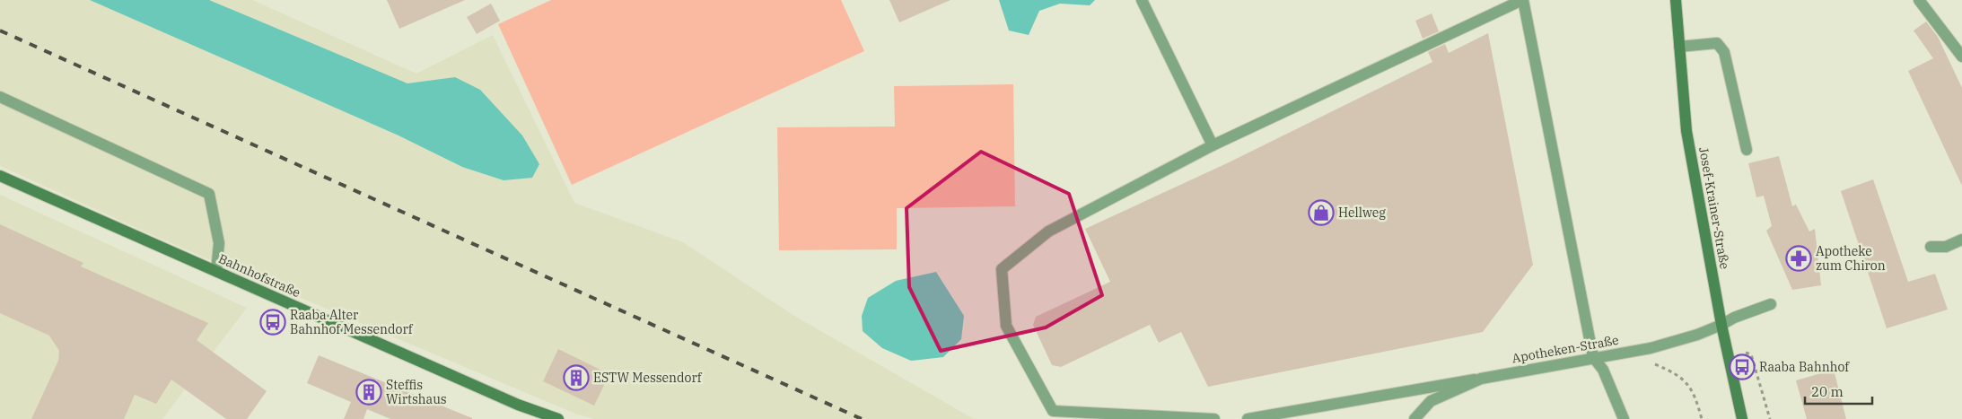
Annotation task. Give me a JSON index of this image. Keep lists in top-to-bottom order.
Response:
{
  "streets": {
    "street": ["Josef-Krainer-Straße", "Bahnhofstraße", "Apotheken-Straße"]
  },
  "crossings": [
    ["Josef-Krainer-Straße", "Apotheken-Straße"]
  ],
  "places": {
    "shop": ["Hellweg"],
    "pharmacy": ["Apotheke zum Chiron"],
    "bus stop": ["Raaba Alter Bahnhof Messendorf", "Raaba Bahnhof"],
    "building": ["ESTW Messendorf", "Steffis Wirtshaus"]
  },
  "scale_bar": "20 m"
}
